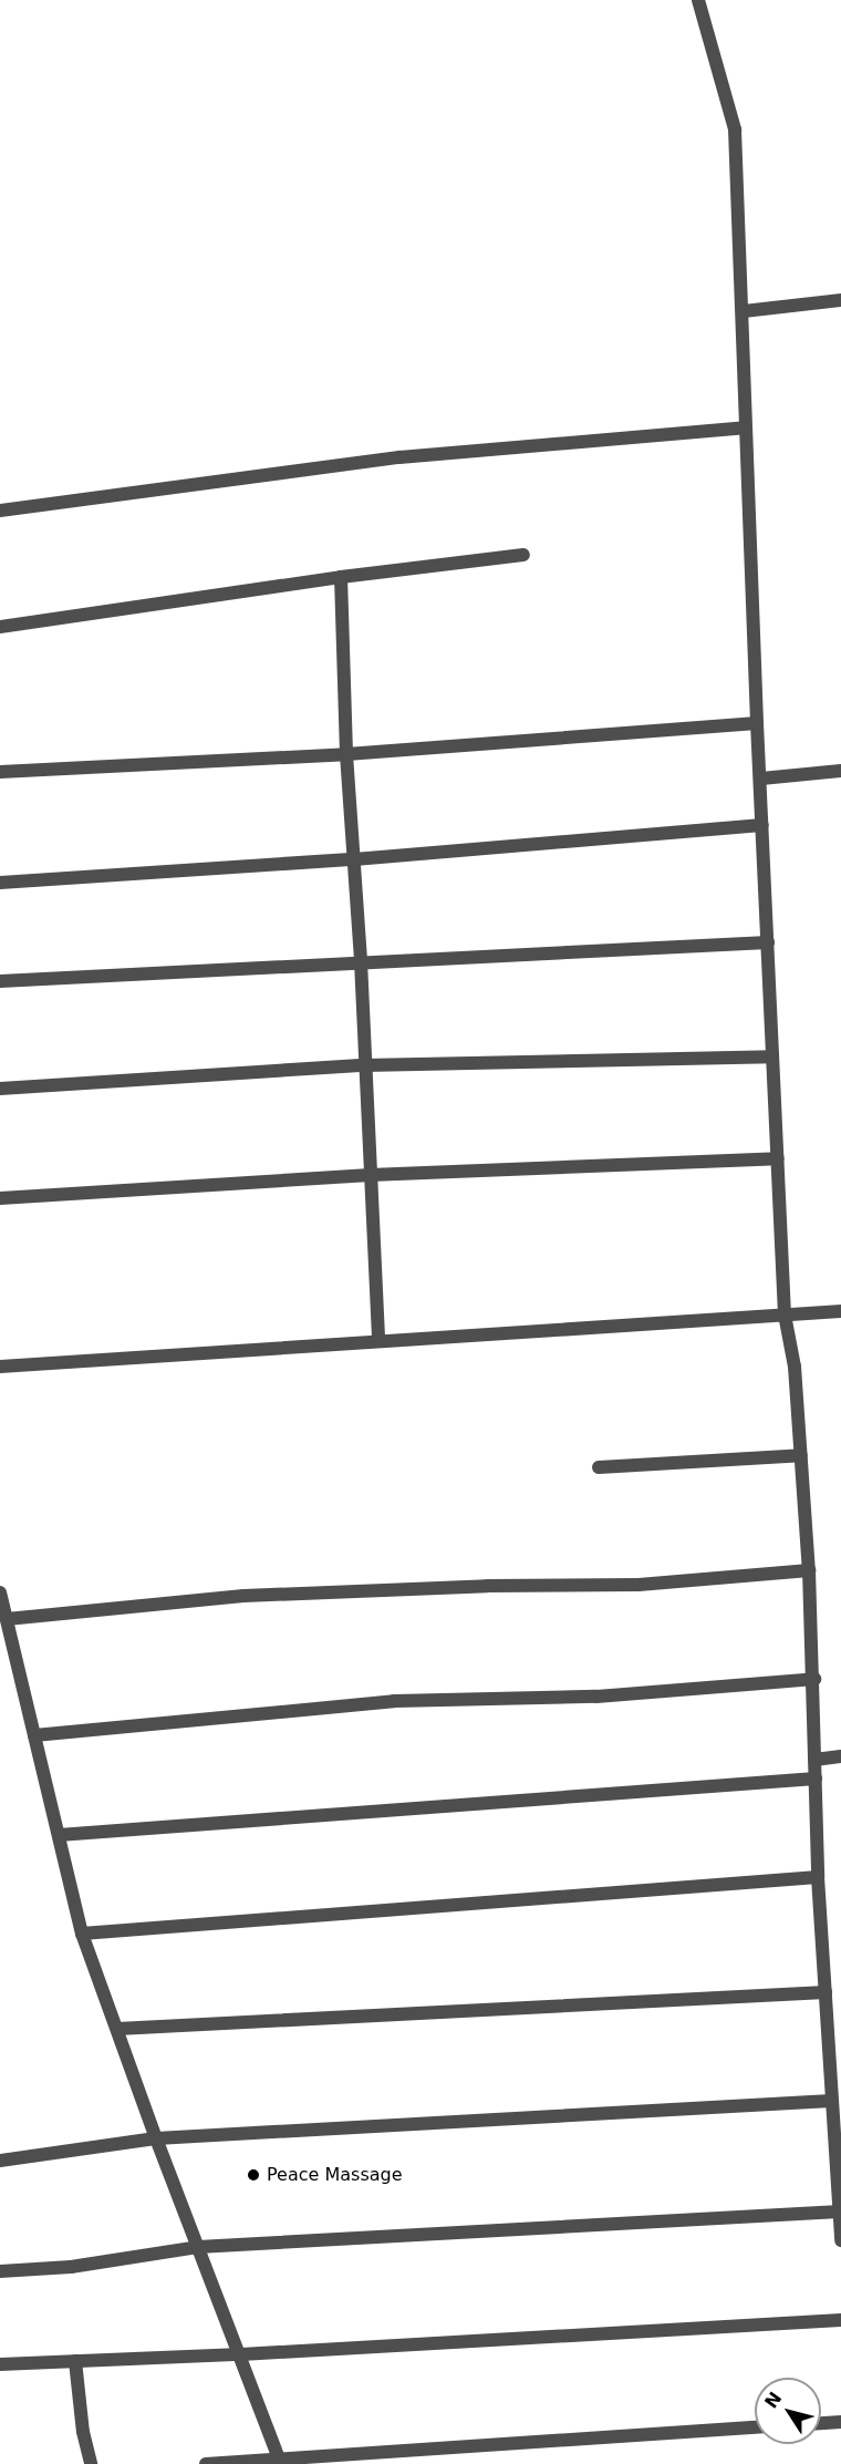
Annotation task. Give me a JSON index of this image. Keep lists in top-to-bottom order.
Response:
{
  "places": ["Peace Massage"],
  "north": "top left"
}
